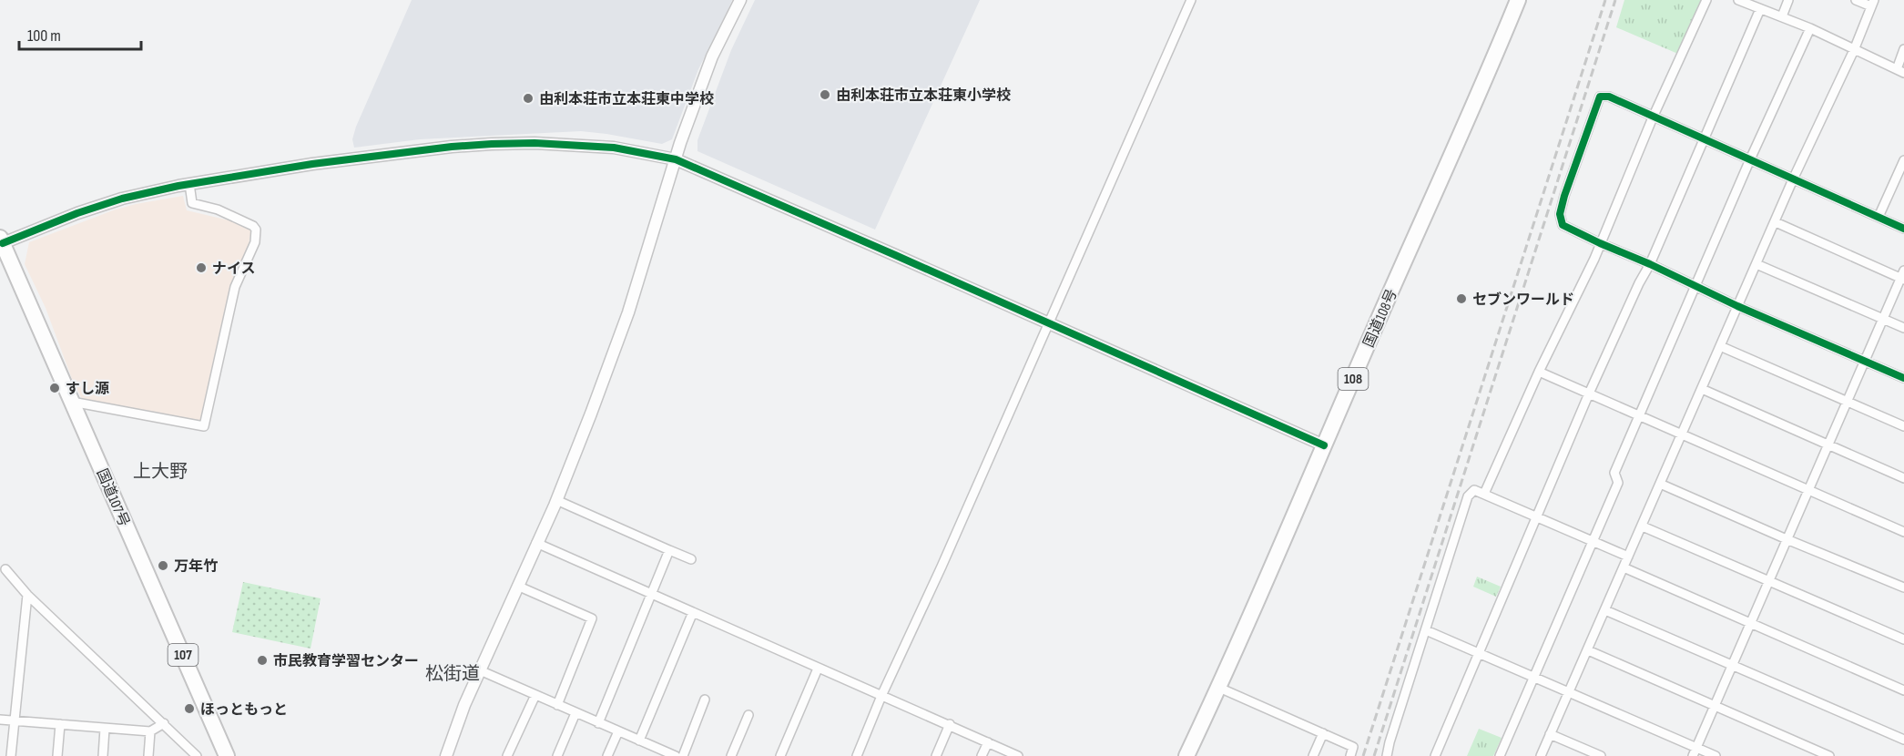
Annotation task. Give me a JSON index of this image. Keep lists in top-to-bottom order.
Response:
{
  "streets": {
    "highway": [
      "国道108号",
      "108",
      "国道107号",
      "107"
    ]
  },
  "districts": ["上大野", "松街道"],
  "places": [
    "由利本荘市立本荘東小学校",
    "由利本荘市立本荘東中学校",
    "ナイス",
    "セブンワールド",
    "すし源",
    "万年竹",
    "市民教育学習センター",
    "ほっともっと"
  ],
  "scale_bar": "100 m"
}
